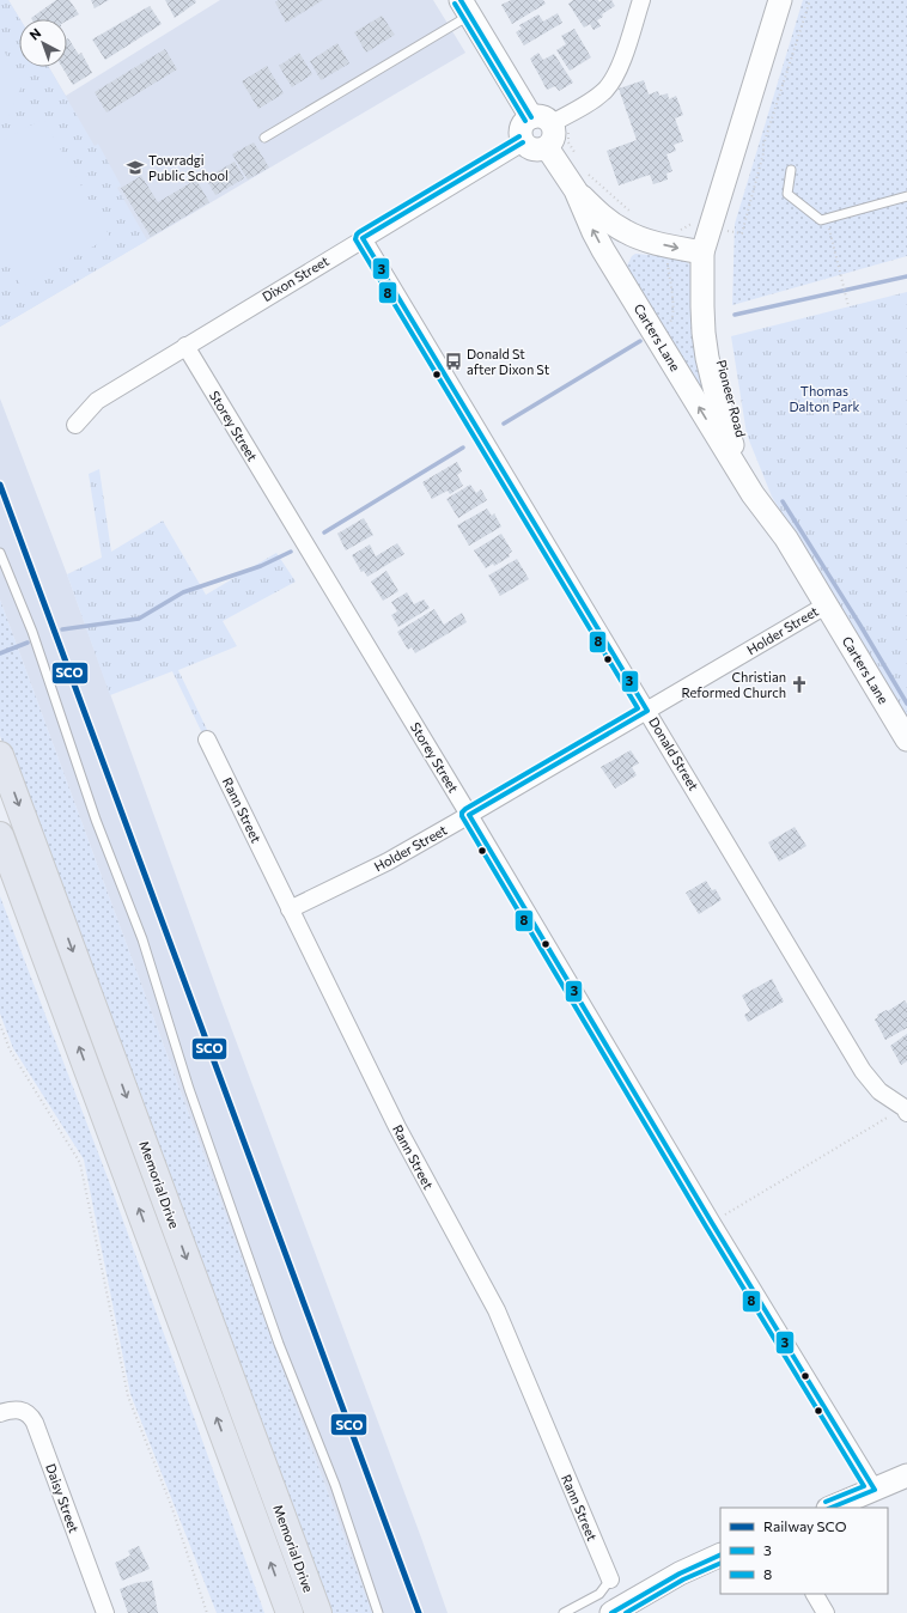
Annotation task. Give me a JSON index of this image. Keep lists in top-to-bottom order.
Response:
{
  "streets": {
    "highway": ["Memorial Drive"],
    "main road": ["Carters Lane", "Pioneer Road"],
    "street": [
      "Dixon Street",
      "Storey Street",
      "Holder Street",
      "Donald Street",
      "Rann Street",
      "Daisy Street"
    ]
  },
  "crossings": [
    ["Dixon Street", "Carters Lane"],
    ["Dixon Street", "Storey Street"],
    ["Dixon Street", "Donald Street"],
    ["Carters Lane", "Pioneer Road"],
    ["Carters Lane", "Holder Street"],
    ["Storey Street", "Holder Street"],
    ["Holder Street", "Donald Street"],
    ["Holder Street", "Rann Street"]
  ],
  "parks": ["Thomas Dalton Park"],
  "places": {
    "school or university": ["Towradgi Public School"],
    "bus stop": ["Donald St after Dixon St"],
    "church": ["Christian Reformed Church"]
  },
  "lines": ["transit line 3", "transit line 8", "rail line SCO"],
  "legend": ["Railway SCO", "3", "8"],
  "north": "top left"
}
